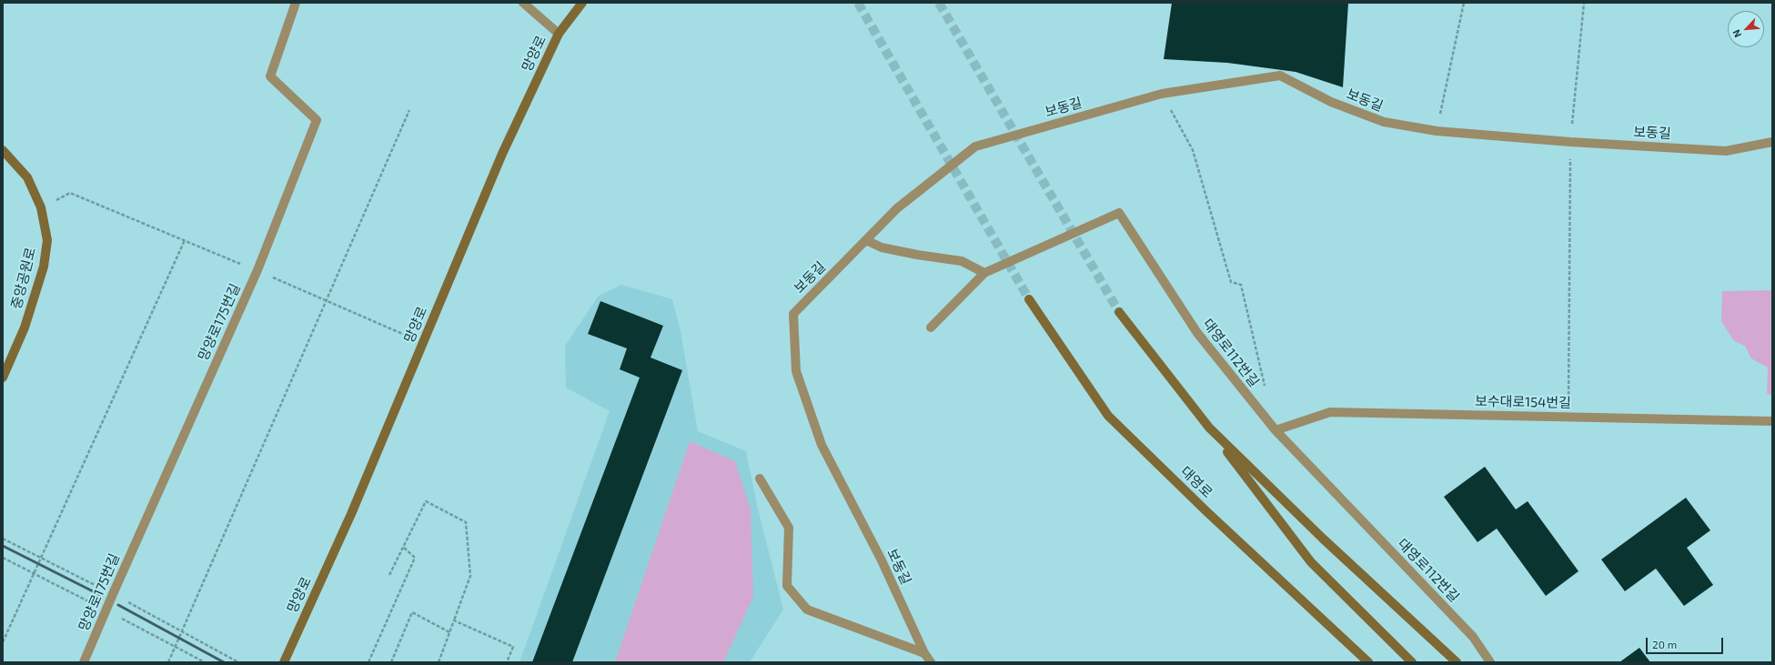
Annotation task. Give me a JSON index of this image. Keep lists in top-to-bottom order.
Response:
{
  "streets": {
    "main road": ["망양로", "중앙공원로", "대영로"],
    "street": [
      "보동길",
      "망양로175번길",
      "대영로112번길",
      "보수대로154번길"
    ]
  },
  "crossings": [
    ["대영로112번길", "보수대로154번길"]
  ],
  "scale_bar": "20 m",
  "north": "bottom left"
}
